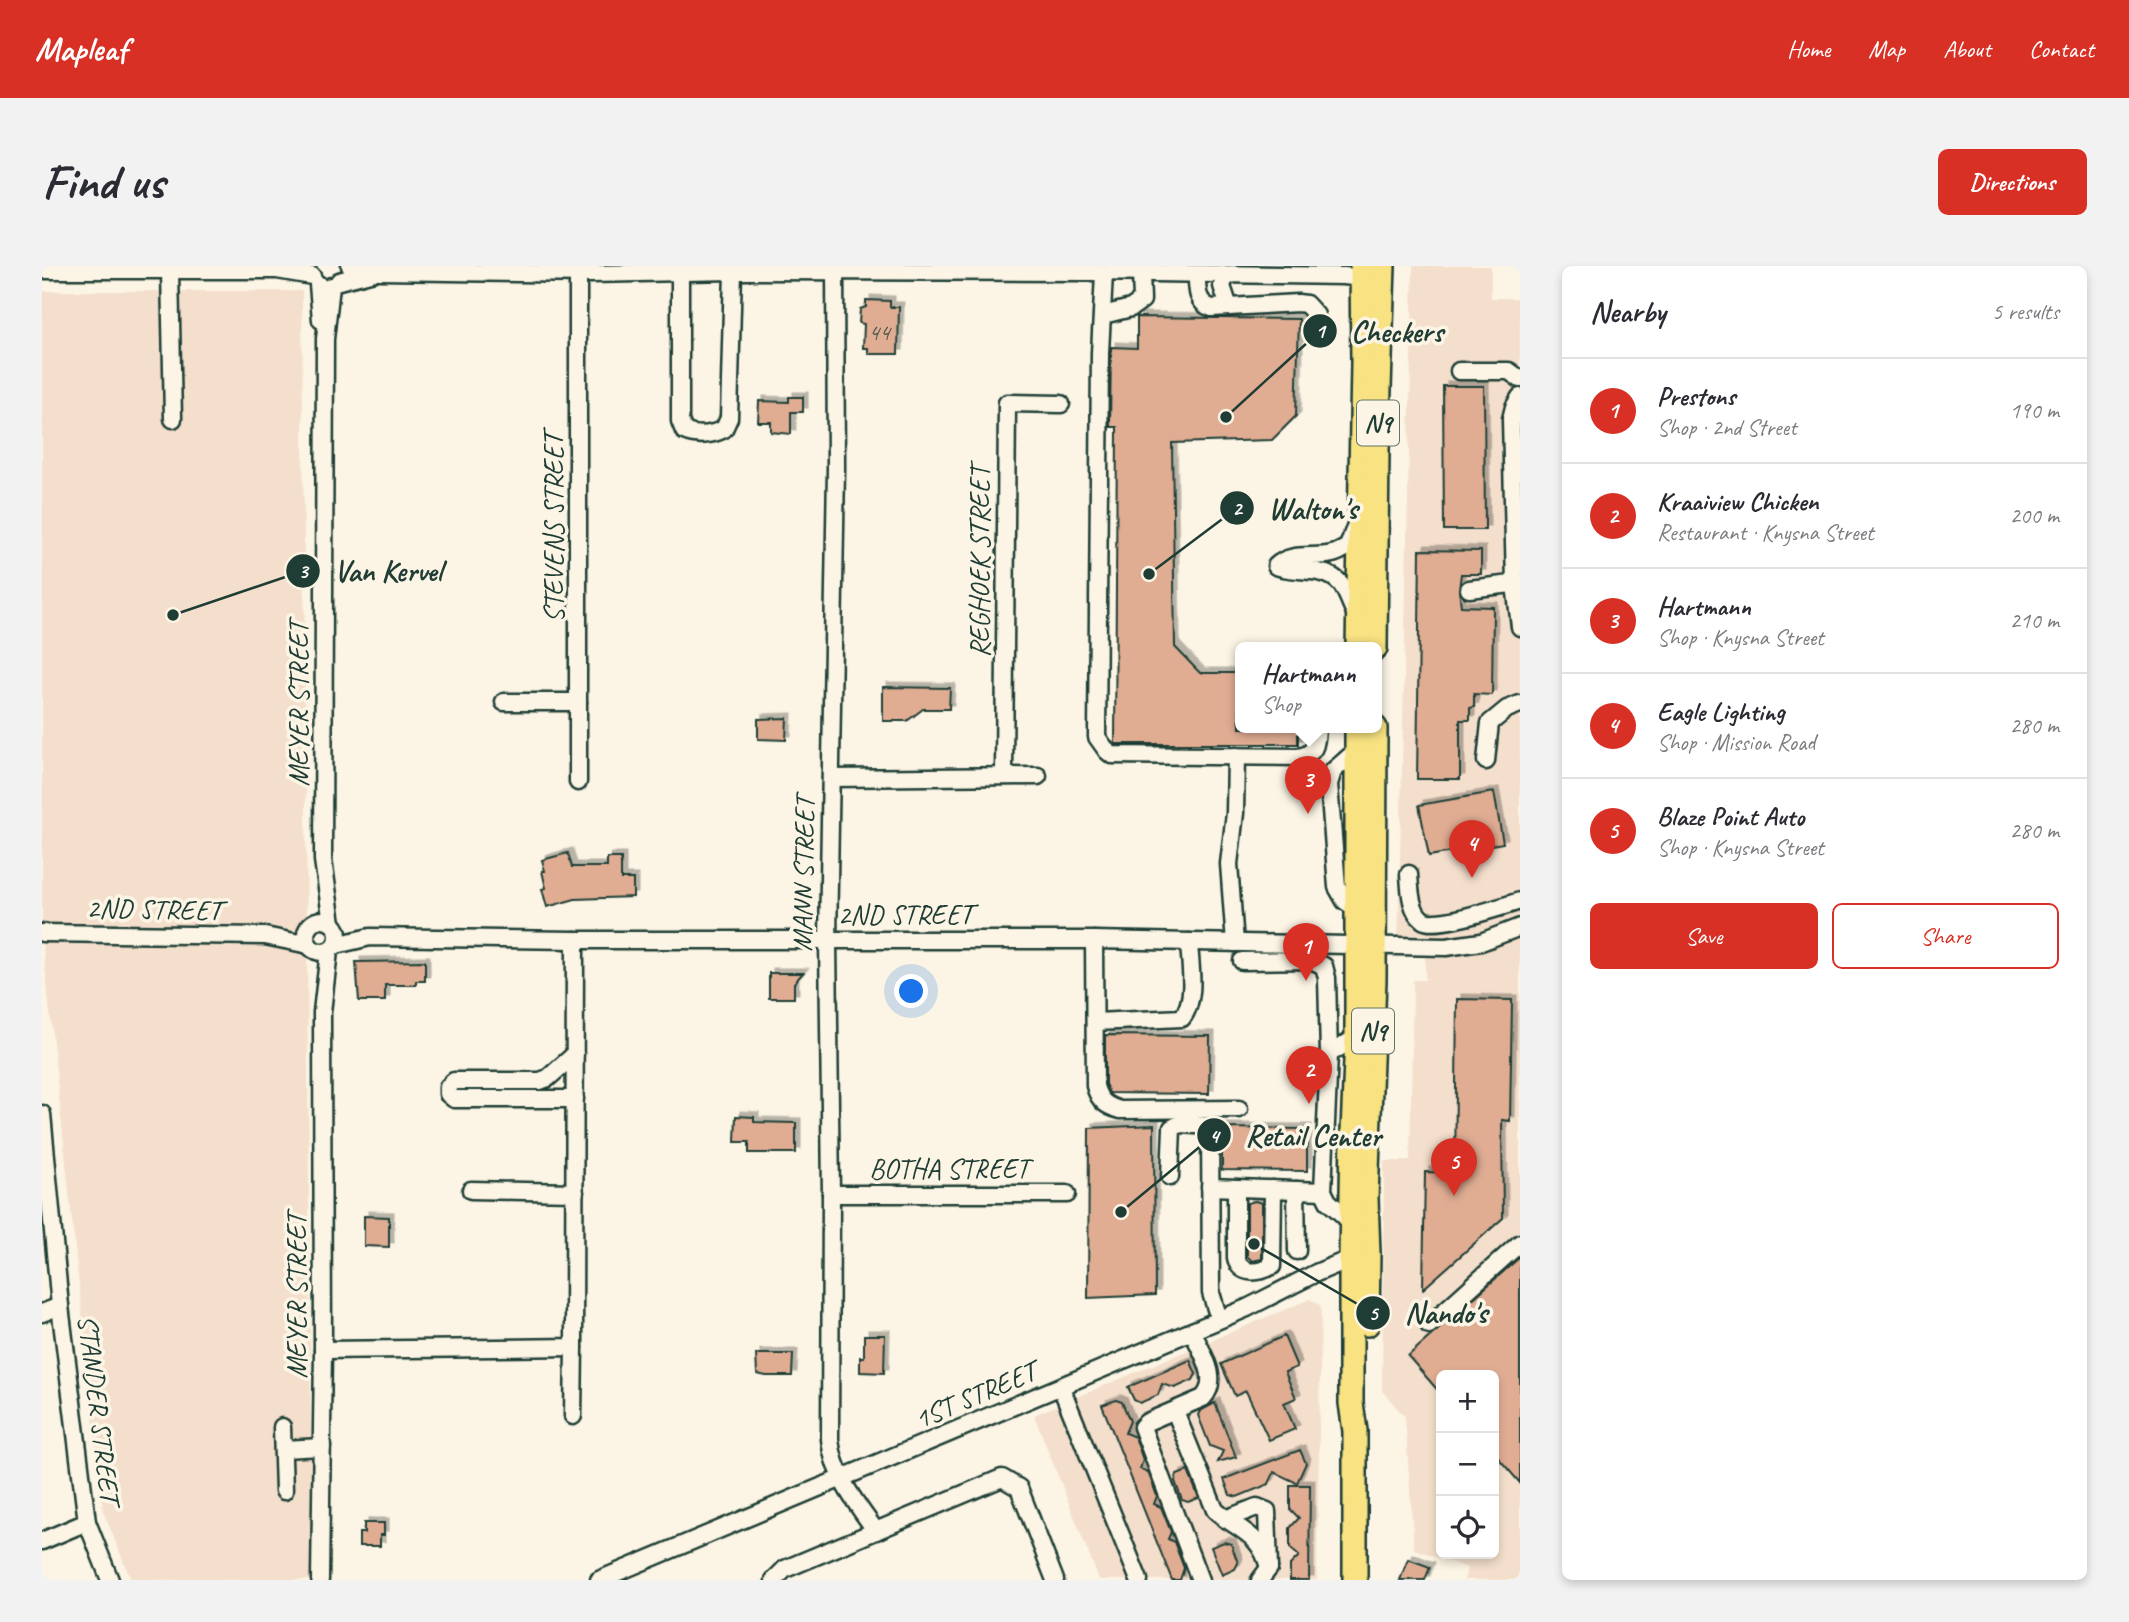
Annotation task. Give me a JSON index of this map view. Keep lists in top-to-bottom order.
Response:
{
  "streets": {
    "highway": ["N9"],
    "street": [
      "STEVENS STREET",
      "REGHOEK STREET",
      "MEYER STREET",
      "MANN STREET",
      "2ND STREET",
      "BOTHA STREET",
      "1ST STREET",
      "STANDER STREET"
    ]
  },
  "crossings": [
    ["N9", "2ND STREET"],
    ["N9", "1ST STREET"],
    ["MEYER STREET", "2ND STREET"],
    ["MANN STREET", "2ND STREET"],
    ["MANN STREET", "BOTHA STREET"],
    ["MANN STREET", "1ST STREET"]
  ],
  "places": [
    "Checkers",
    "Walton's",
    "Van Kervel",
    "Retail Center",
    "Nando's"
  ],
  "house_numbers": ["44"],
  "page": {
    "header": "Mapleaf",
    "nav": [
      "Home",
      "Map",
      "About",
      "Contact"
    ],
    "buttons": [
      "Directions",
      ["Save", "Share"]
    ],
    "title": "Find us",
    "heading": ["Nearby", "5 results"],
    "list": [
      {
        "mark": "1",
        "name": "Prestons",
        "note": "Shop · 2nd Street",
        "value": "190 m"
      },
      {
        "mark": "2",
        "name": "Kraaiview Chicken",
        "note": "Restaurant · Knysna Street",
        "value": "200 m"
      },
      {
        "mark": "3",
        "name": "Hartmann",
        "note": "Shop · Knysna Street",
        "value": "210 m"
      },
      {
        "mark": "4",
        "name": "Eagle Lighting",
        "note": "Shop · Mission Road",
        "value": "280 m"
      },
      {
        "mark": "5",
        "name": "Blaze Point Auto",
        "note": "Shop · Knysna Street",
        "value": "280 m"
      }
    ],
    "popup": ["Hartmann", "Shop"],
    "pins": [
      "3",
      "4",
      "1",
      "2",
      "5"
    ],
    "map_buttons": ["+", "−"]
  }
}
